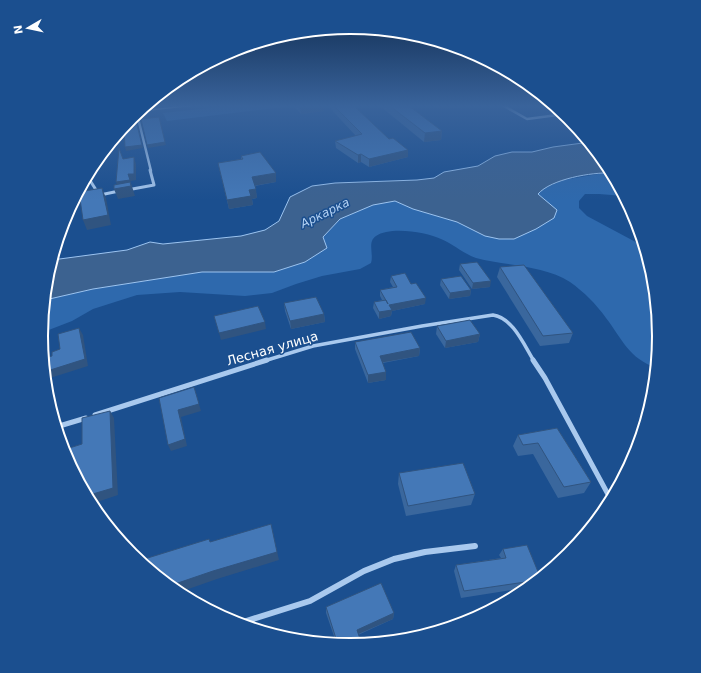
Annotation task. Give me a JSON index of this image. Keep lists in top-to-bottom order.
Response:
{
  "streets": {
    "street": ["Лесная улица"]
  },
  "water": ["Аркарка"],
  "north": "left"
}
